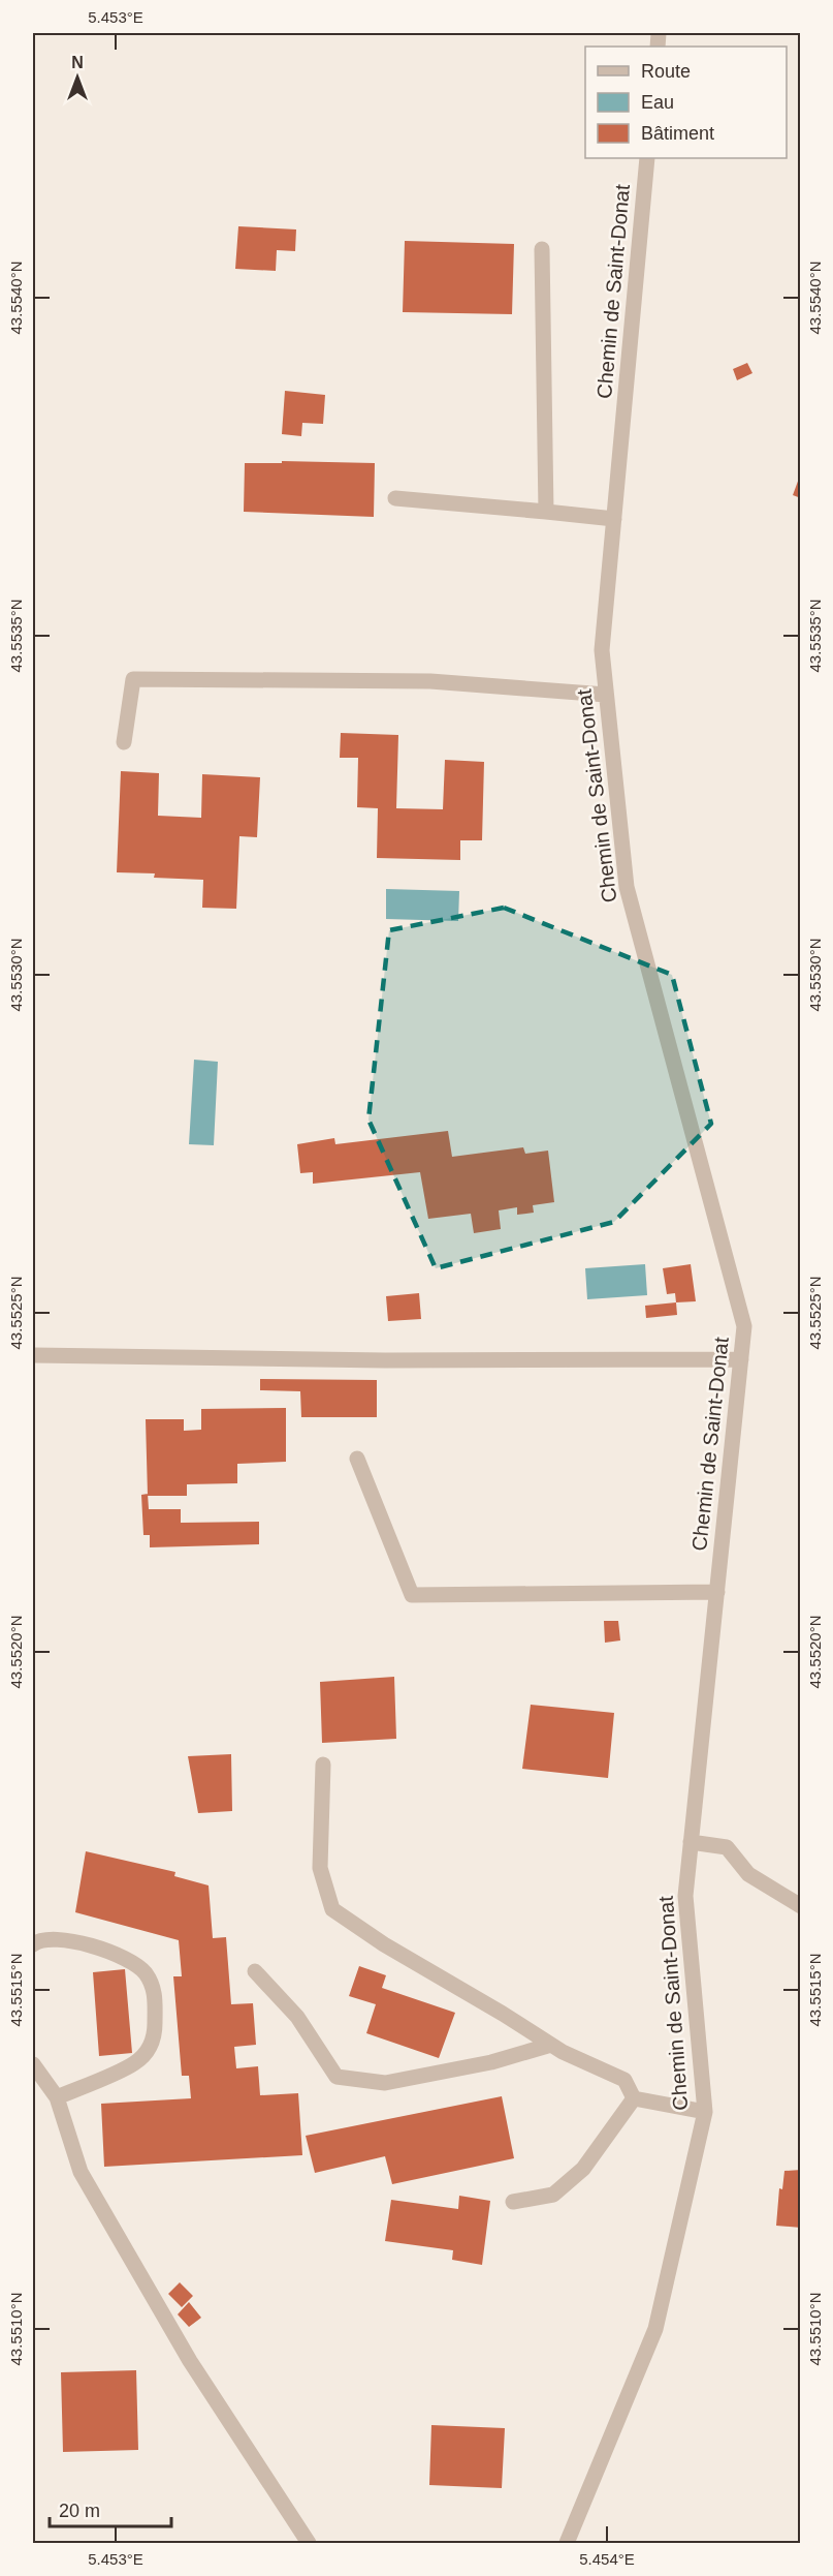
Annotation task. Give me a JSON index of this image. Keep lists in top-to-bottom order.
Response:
{
  "streets": {
    "street": ["Chemin de Saint-Donat"]
  },
  "legend": ["Route", "Eau", "Bâtiment"],
  "scale_bar": "20 m",
  "north": "top",
  "coordinates": [
    "5.453°E",
    "43.5540°N",
    "43.5535°N",
    "43.5530°N",
    "43.5525°N",
    "43.5520°N",
    "43.5515°N",
    "43.5510°N",
    "5.454°E"
  ]
}
